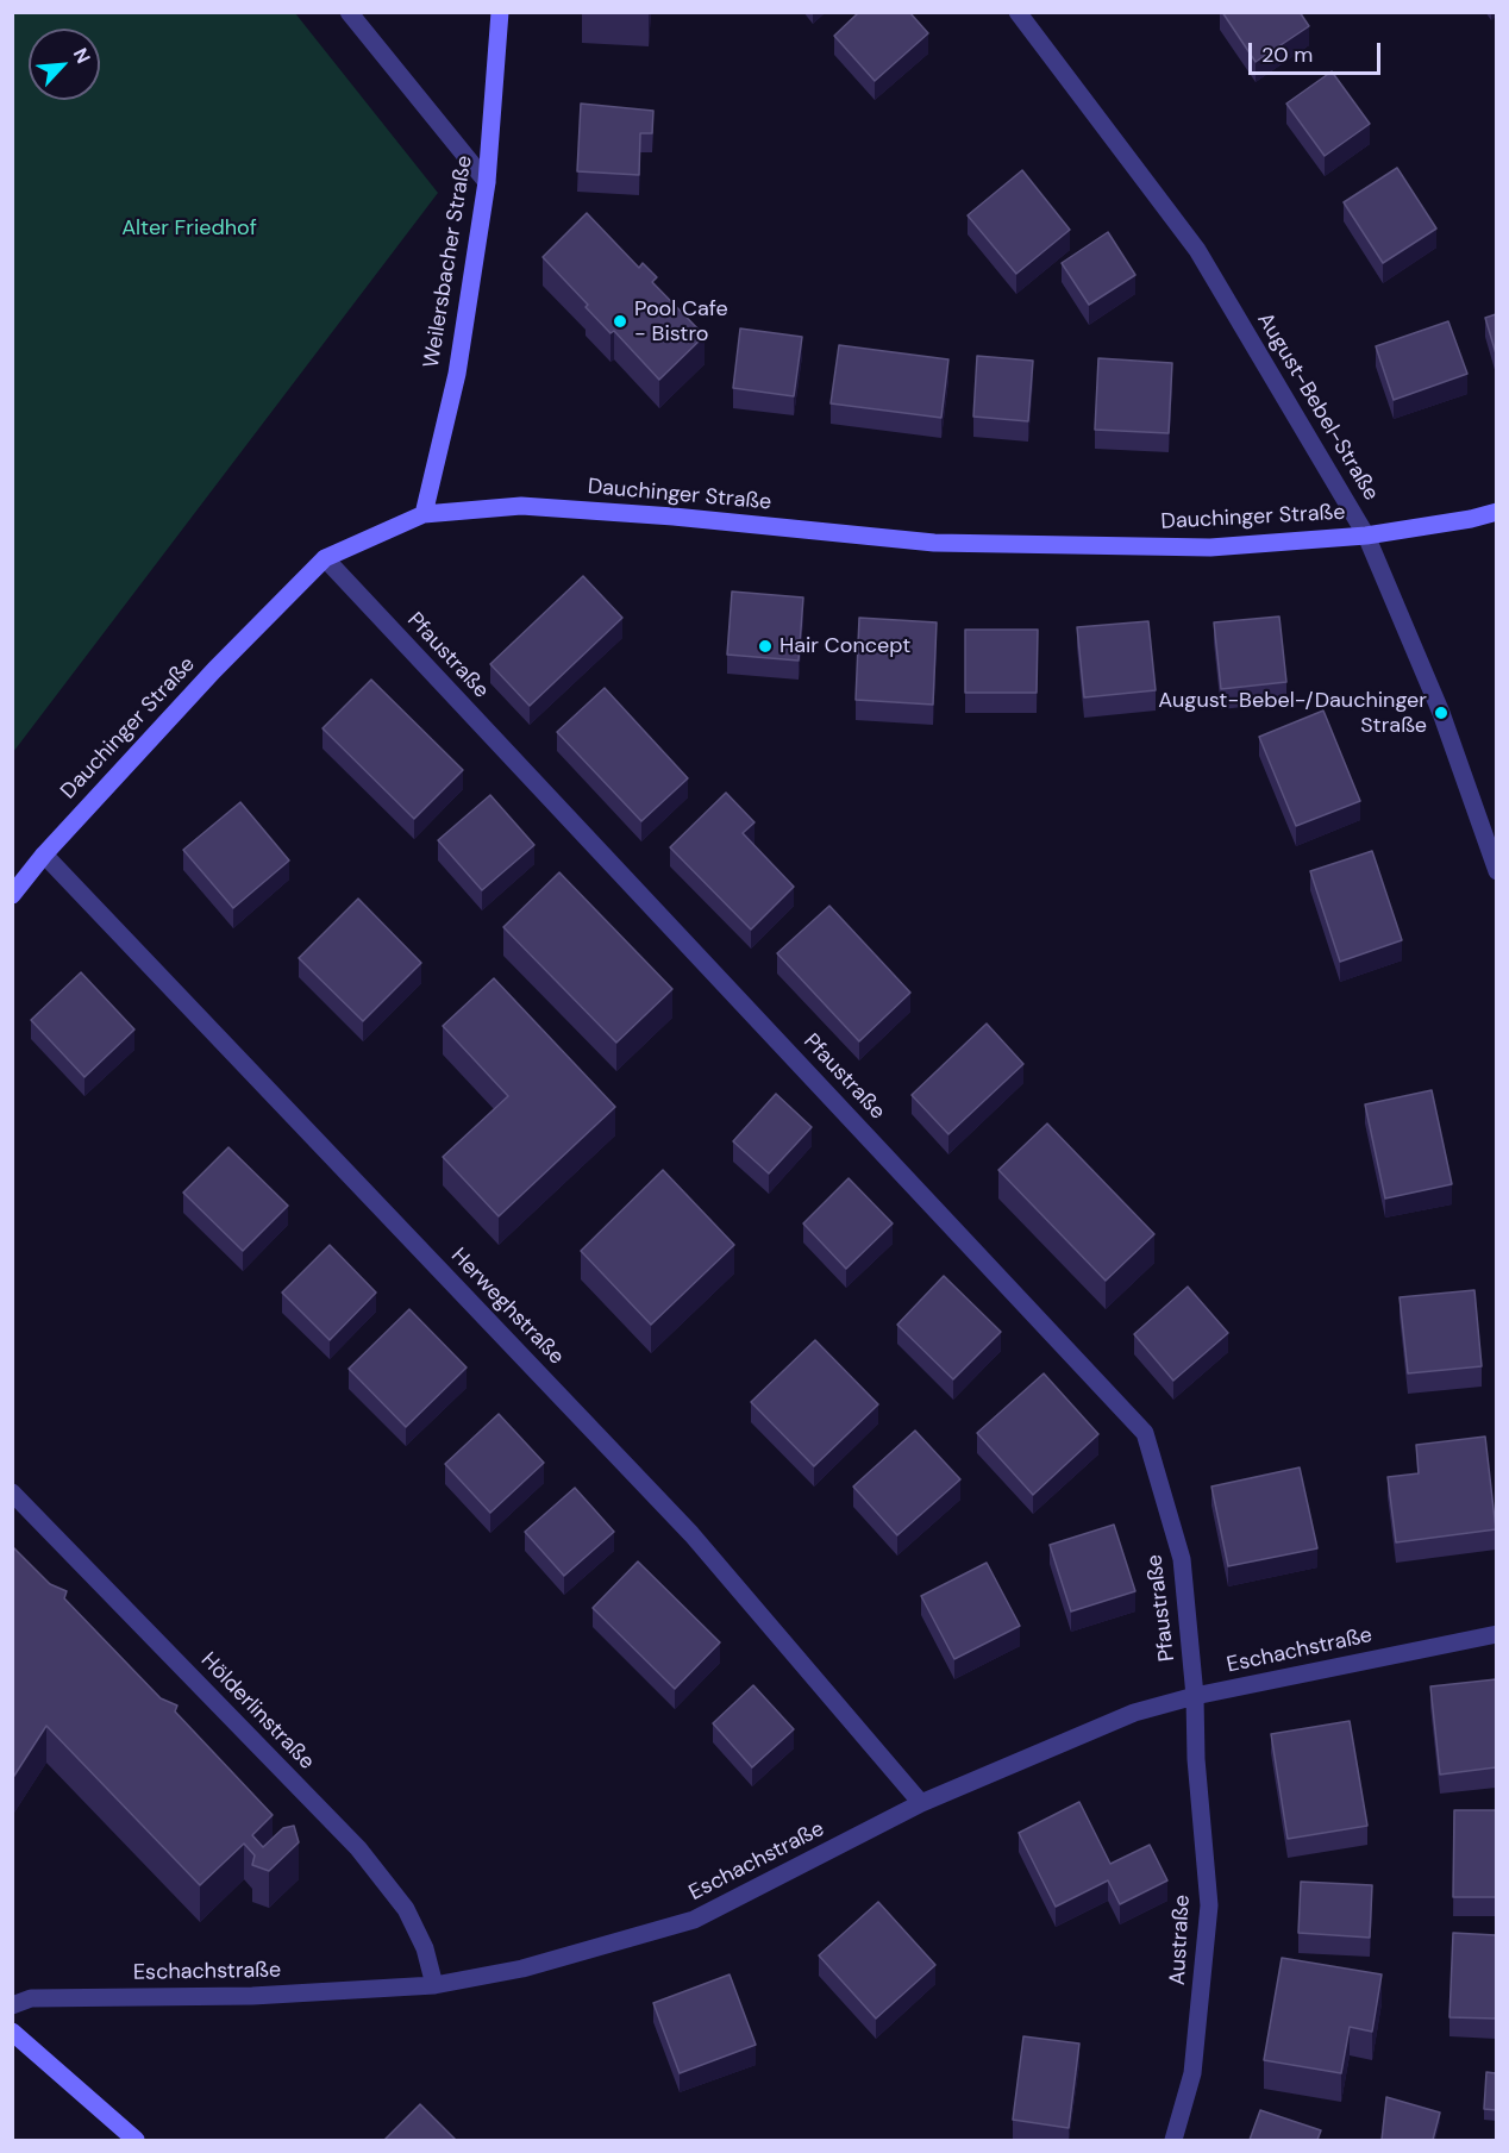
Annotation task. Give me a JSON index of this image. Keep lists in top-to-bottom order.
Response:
{
  "streets": {
    "main road": ["Weilersbacher Straße", "Dauchinger Straße"],
    "street": [
      "August-Bebel-Straße",
      "Pfaustraße",
      "Herweghstraße",
      "Eschachstraße",
      "Hölderlinstraße",
      "Austraße"
    ]
  },
  "crossings": [
    ["Weilersbacher Straße", "Dauchinger Straße"],
    ["August-Bebel-Straße", "Dauchinger Straße"],
    ["Dauchinger Straße", "Pfaustraße"],
    ["Dauchinger Straße", "Herweghstraße"],
    ["Pfaustraße", "Eschachstraße"],
    ["Pfaustraße", "Austraße"],
    ["Herweghstraße", "Eschachstraße"],
    ["Eschachstraße", "Hölderlinstraße"],
    ["Eschachstraße", "Austraße"]
  ],
  "parks": ["Alter Friedhof"],
  "places": ["Pool Cafe - Bistro", "Hair Concept", "August-Bebel-/Dauchinger Straße"],
  "scale_bar": "20 m",
  "north": "top right"
}
